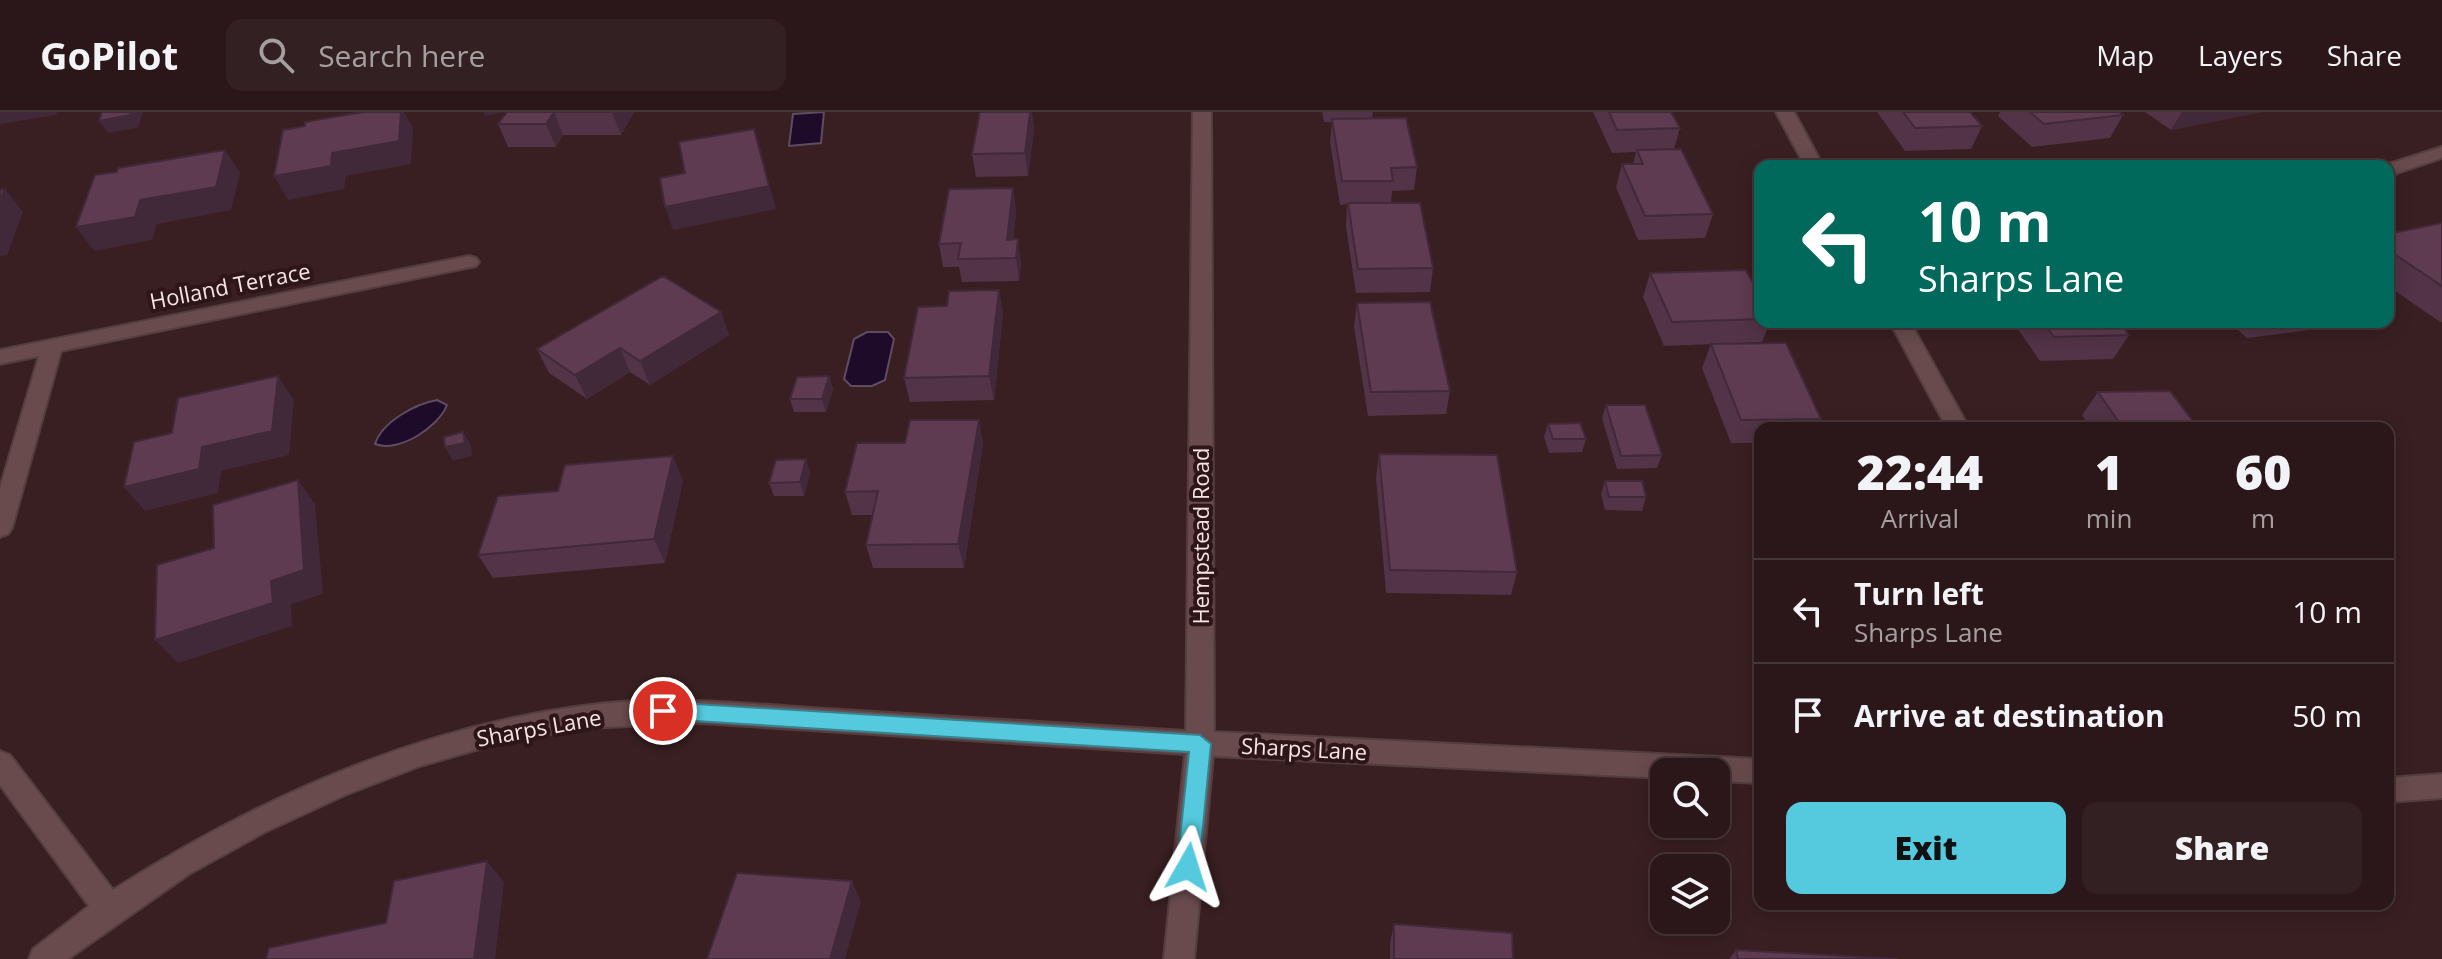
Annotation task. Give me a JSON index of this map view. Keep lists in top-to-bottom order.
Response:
{
  "streets": {
    "street": ["Holland Terrace", "Hempstead Road", "Sharps Lane"]
  },
  "crossings": [
    ["Hempstead Road", "Sharps Lane"]
  ],
  "page": {
    "header": "GoPilot",
    "search": "Search here",
    "nav": ["Map", "Layers", "Share"],
    "turn": ["10 m", "Sharps Lane"],
    "eta": [
      "22:44",
      "Arrival",
      "1",
      "min",
      "60",
      "m"
    ],
    "list": [
      {
        "name": "Turn left",
        "note": "Sharps Lane",
        "value": "10 m"
      },
      {
        "name": "Arrive at destination",
        "value": "50 m"
      }
    ],
    "buttons": ["Exit", "Share"]
  }
}
